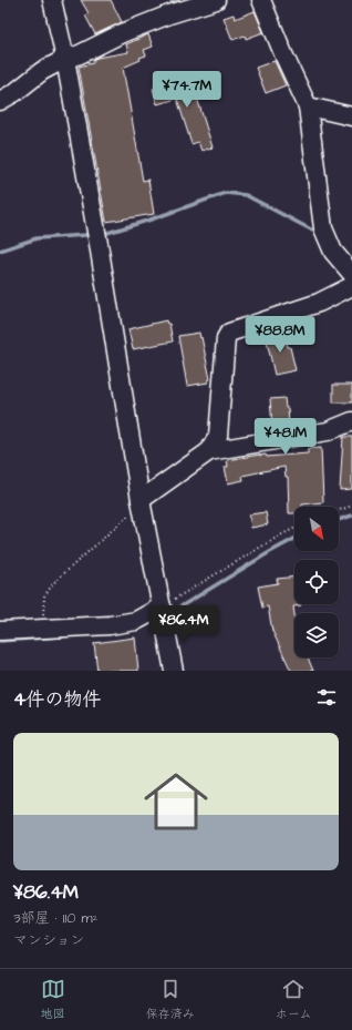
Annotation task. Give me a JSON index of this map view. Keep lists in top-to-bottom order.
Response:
{
  "north": "bottom right",
  "page": {
    "price": [
      "¥74.7M",
      "¥88.8M",
      "¥48.1M",
      "¥86.4M"
    ],
    "heading": "4件の物件",
    "list": [
      {
        "name": "¥86.4M",
        "note": "3部屋 · 110 m² · マンション"
      }
    ],
    "tabs": ["地図", "保存済み", "ホーム"]
  }
}
